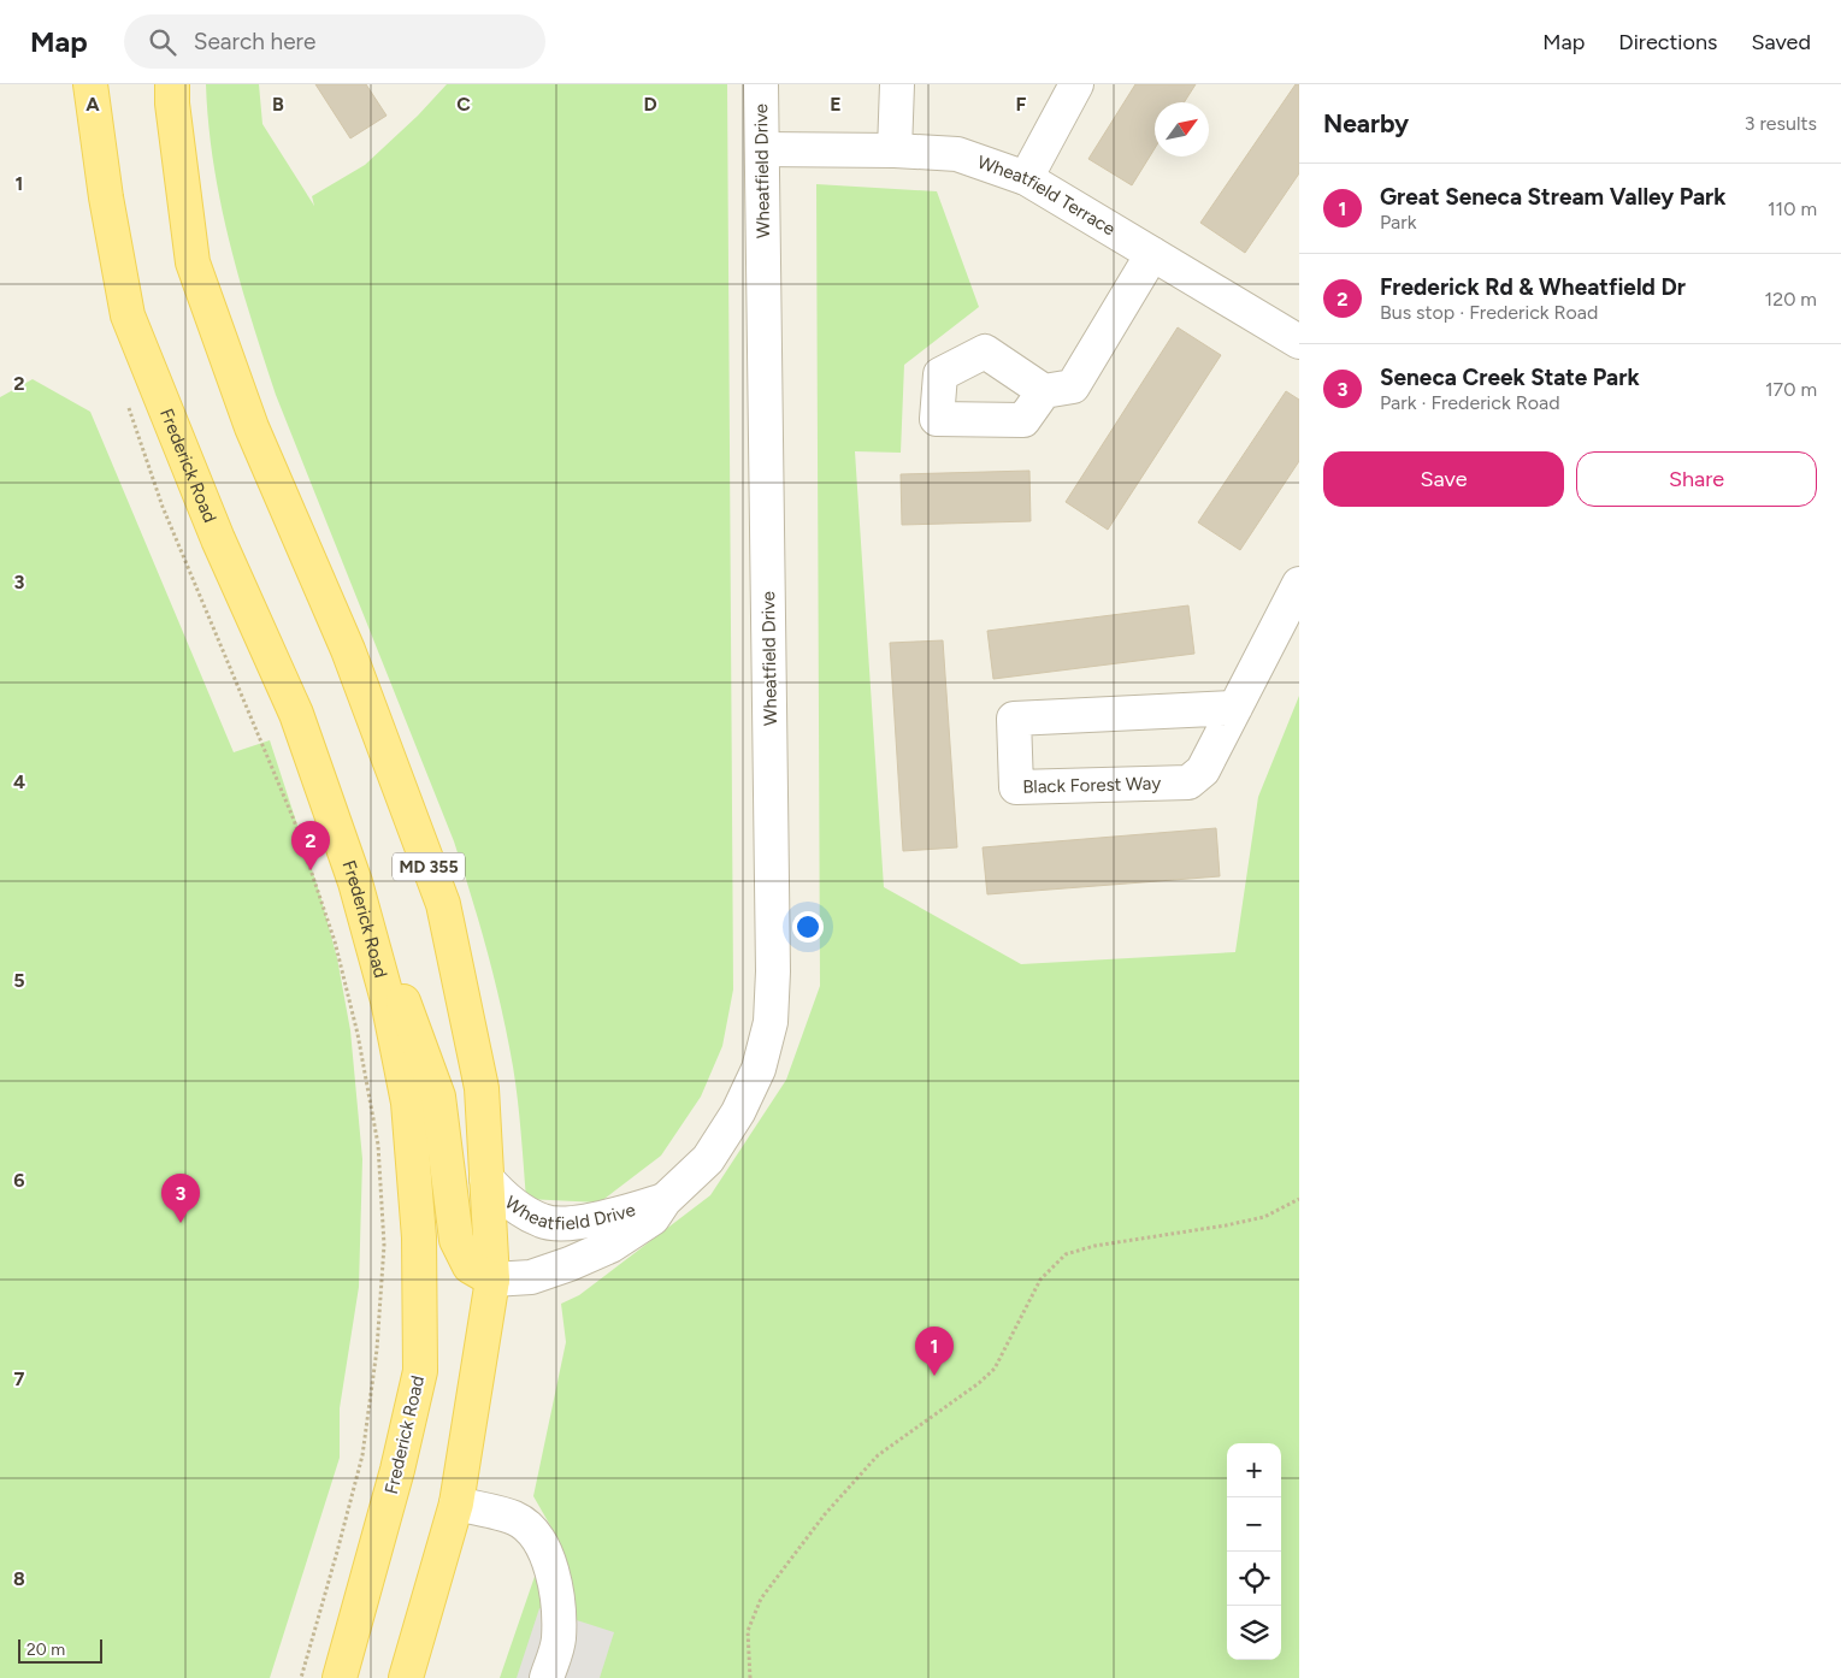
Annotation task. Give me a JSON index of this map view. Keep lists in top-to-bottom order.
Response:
{
  "streets": {
    "main road": ["Frederick Road", "MD 355"],
    "street": ["Wheatfield Drive", "Wheatfield Terrace", "Black Forest Way"]
  },
  "crossings": [
    ["Wheatfield Drive", "Wheatfield Terrace"],
    ["Wheatfield Drive", "MD 355"]
  ],
  "scale_bar": "20 m",
  "north": "top right",
  "page": {
    "header": "Map",
    "search": "Search here",
    "nav": ["Map", "Directions", "Saved"],
    "heading": ["Nearby", "3 results"],
    "list": [
      {
        "mark": "1",
        "name": "Great Seneca Stream Valley Park",
        "note": "Park",
        "value": "110 m"
      },
      {
        "mark": "2",
        "name": "Frederick Rd & Wheatfield Dr",
        "note": "Bus stop · Frederick Road",
        "value": "120 m"
      },
      {
        "mark": "3",
        "name": "Seneca Creek State Park",
        "note": "Park · Frederick Road",
        "value": "170 m"
      }
    ],
    "buttons": ["Save", "Share"],
    "pins": ["2", "3", "1"],
    "map_buttons": ["+", "−"],
    "scale": "20 m"
  },
  "grid": {
    "columns": [
      "A",
      "B",
      "C",
      "D",
      "E",
      "F"
    ],
    "rows": [
      "1",
      "2",
      "3",
      "4",
      "5",
      "6",
      "7",
      "8"
    ]
  }
}
